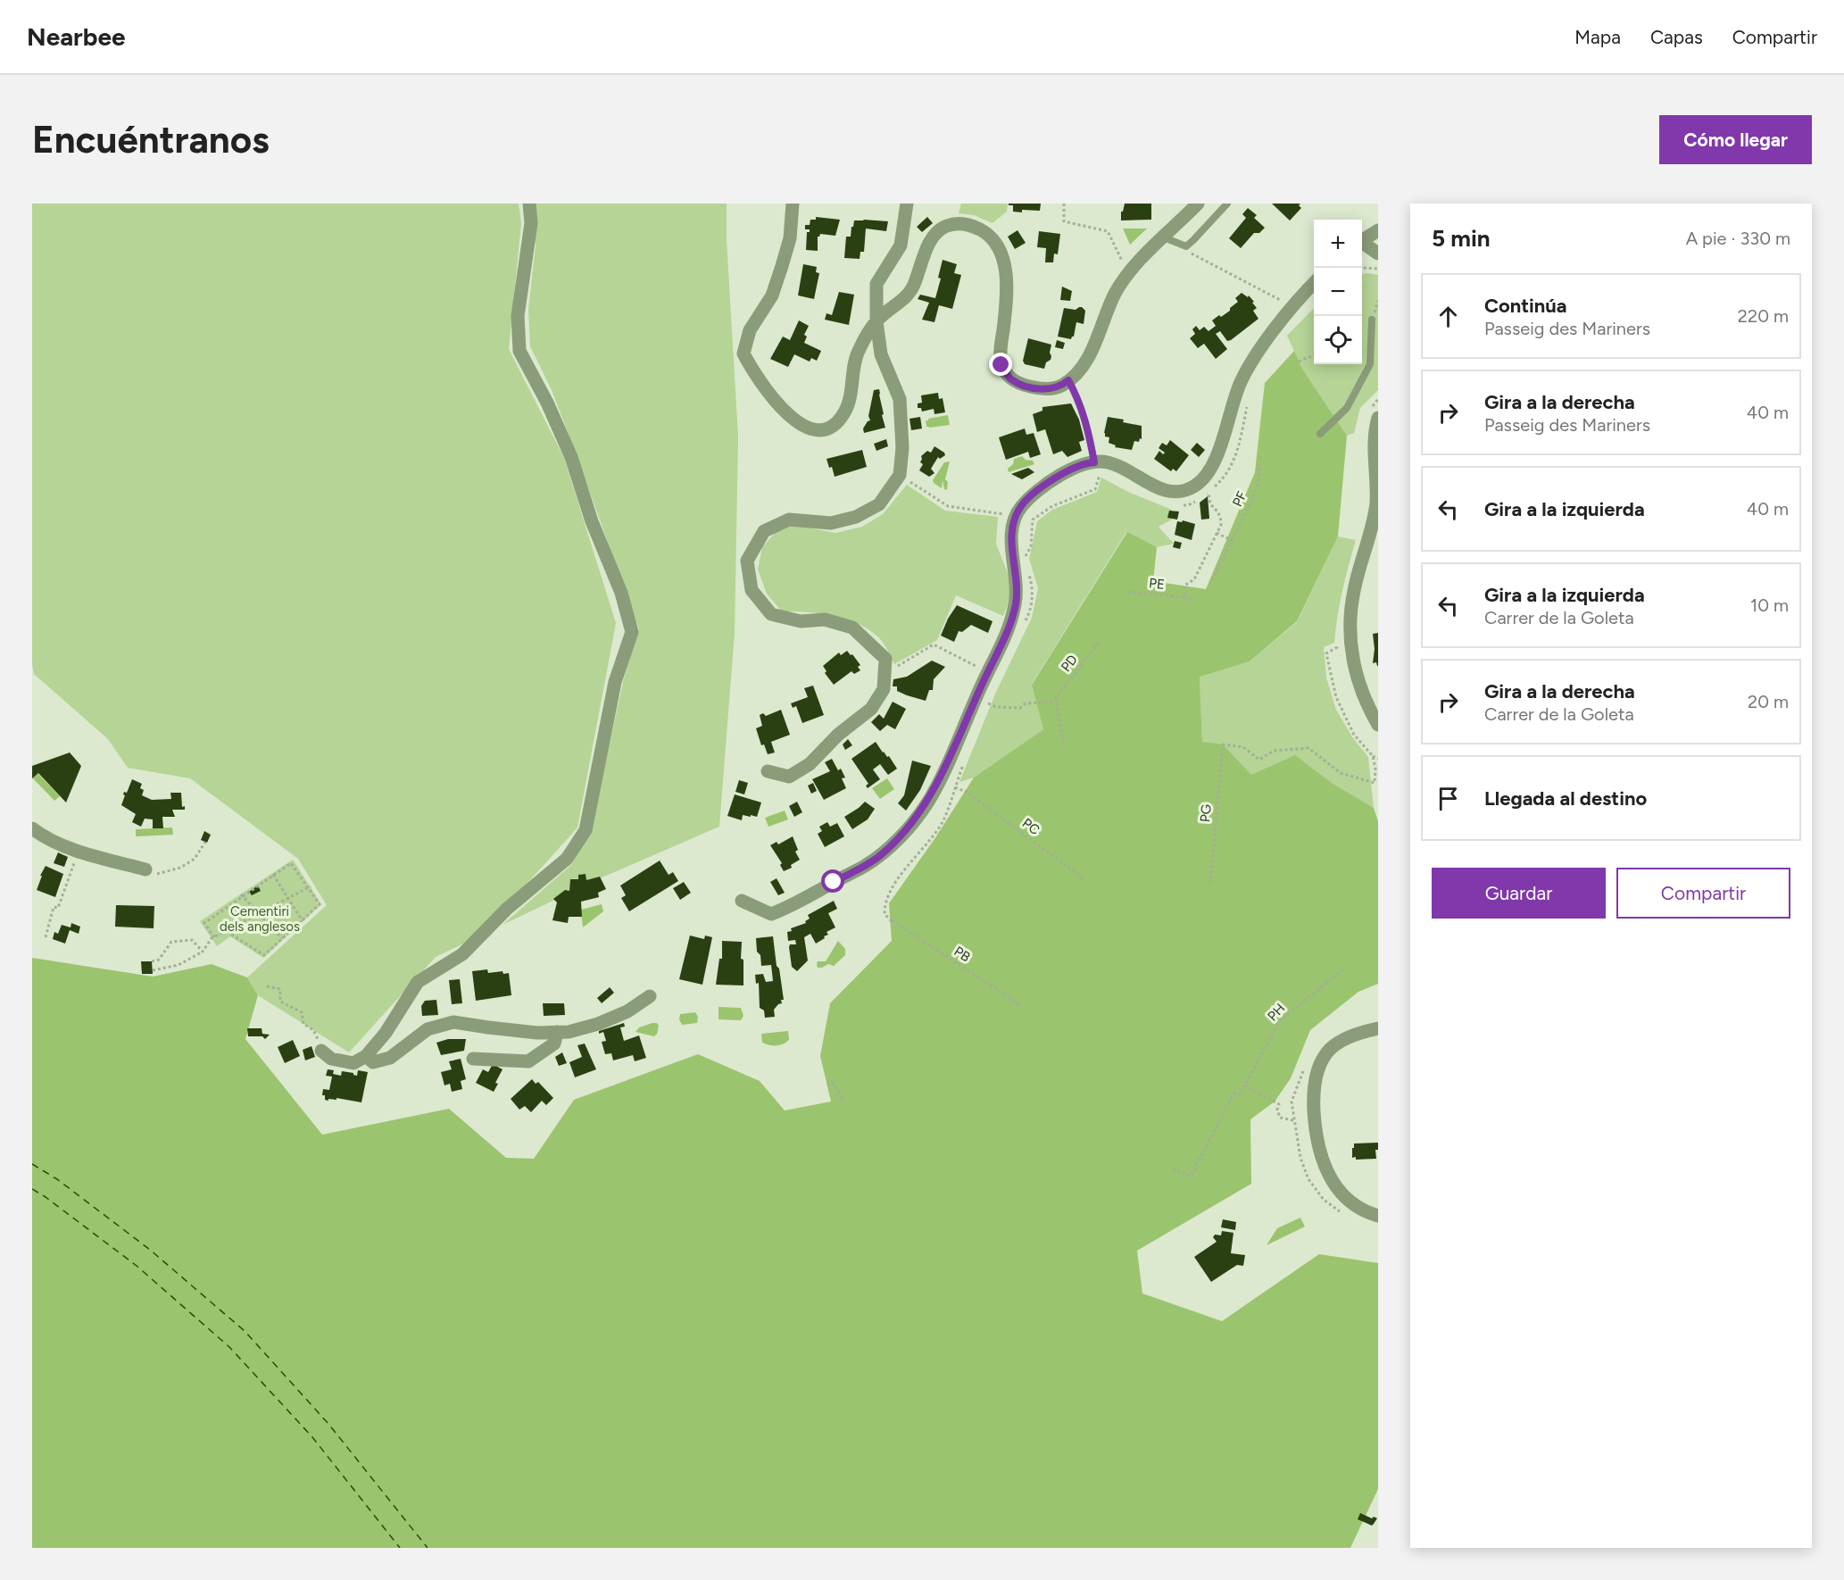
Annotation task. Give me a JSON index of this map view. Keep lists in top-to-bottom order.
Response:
{
  "streets": {
    "path": [
      "PF",
      "PE",
      "PD",
      "PG",
      "PC",
      "PB",
      "PH"
    ]
  },
  "crossings": [
    ["PC", "PB"]
  ],
  "parks": ["Cementiri dels anglesos"],
  "page": {
    "header": "Nearbee",
    "nav": ["Mapa", "Capas", "Compartir"],
    "buttons": [
      "Cómo llegar",
      ["Guardar", "Compartir"]
    ],
    "title": "Encuéntranos",
    "heading": ["5 min", "A pie · 330 m"],
    "map_buttons": ["+", "−"],
    "list": [
      ["Continúa", "Passeig des Mariners", "220 m"],
      ["Gira a la derecha", "Passeig des Mariners", "40 m"],
      ["Gira a la izquierda", "40 m"],
      ["Gira a la izquierda", "Carrer de la Goleta", "10 m"],
      ["Gira a la derecha", "Carrer de la Goleta", "20 m"],
      "Llegada al destino"
    ]
  }
}
